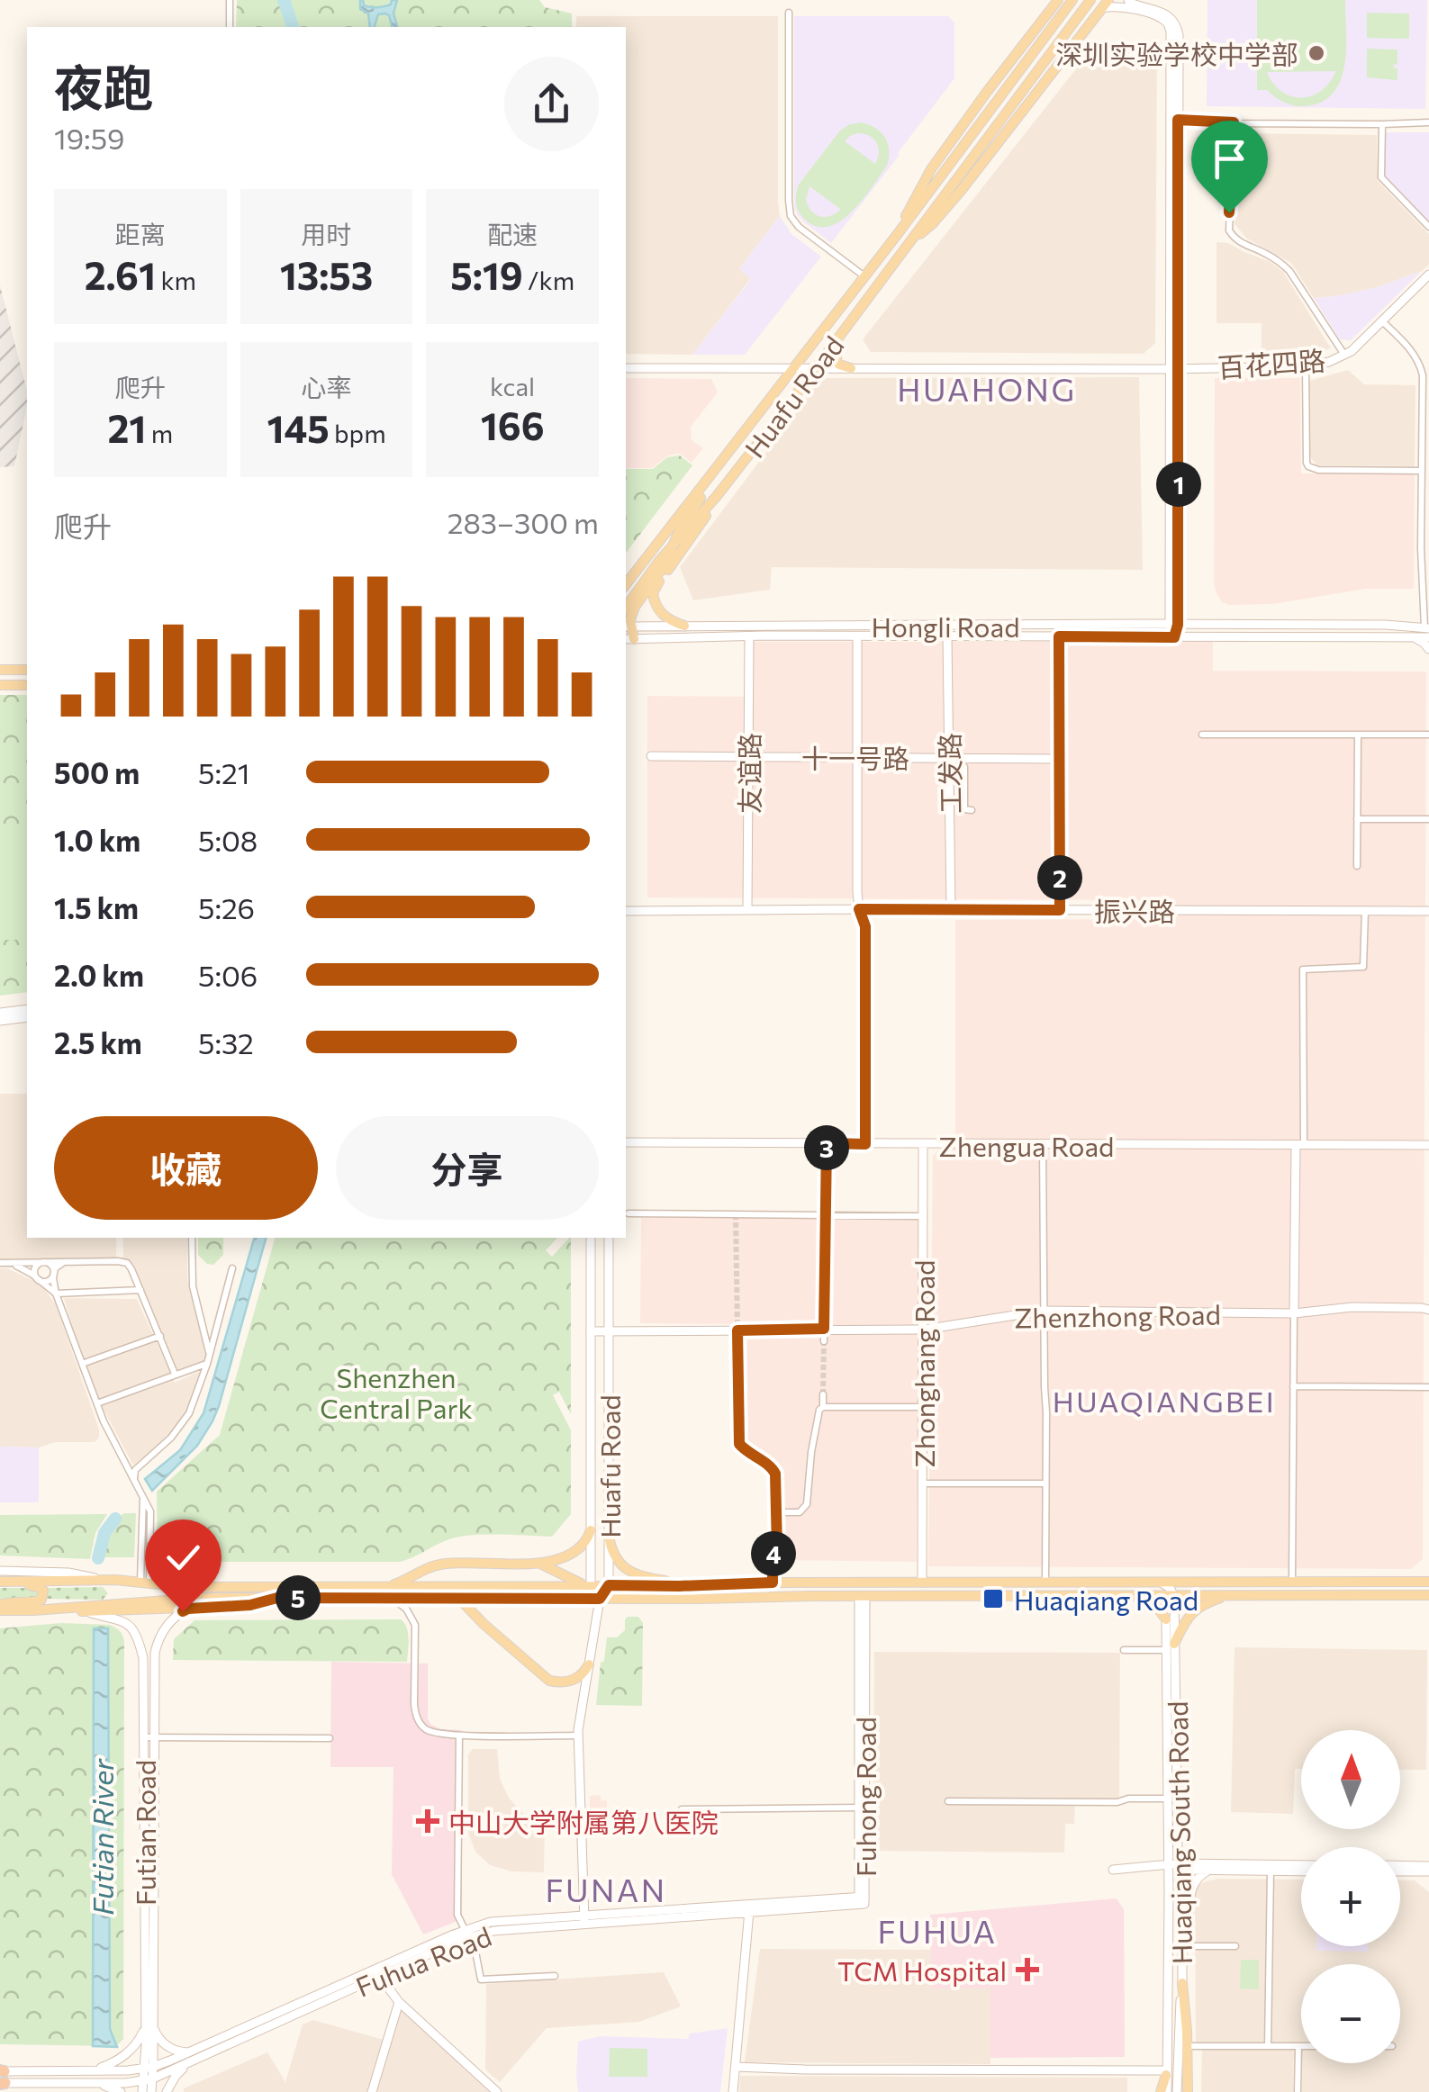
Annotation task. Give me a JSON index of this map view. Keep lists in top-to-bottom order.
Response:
{
  "streets": {
    "main road": [
      "百花四路",
      "Huafu Road",
      "Hongli Road",
      "十一号路",
      "友谊路",
      "工发路",
      "振兴路",
      "Zhengua Road",
      "Zhenzhong Road",
      "Zhonghang Road",
      "Fuhong Road",
      "Futian Road",
      "Huaqiang South Road",
      "Fuhua Road"
    ]
  },
  "crossings": [
    ["百花四路", "Huafu Road"],
    ["Huafu Road", "Hongli Road"],
    ["Huafu Road", "Zhenzhong Road"],
    ["Hongli Road", "友谊路"],
    ["Hongli Road", "工发路"],
    ["十一号路", "友谊路"],
    ["十一号路", "工发路"],
    ["友谊路", "振兴路"],
    ["工发路", "振兴路"],
    ["Zhengua Road", "Zhonghang Road"],
    ["Zhenzhong Road", "Zhonghang Road"],
    ["Fuhong Road", "Fuhua Road"],
    ["Futian Road", "Fuhua Road"]
  ],
  "districts": [
    "HUAHONG",
    "HUAQIANGBEI",
    "FUNAN",
    "FUHUA"
  ],
  "water": ["Futian River"],
  "parks": ["Shenzhen Central Park"],
  "places": {
    "other": ["深圳实验学校中学部"],
    "transit": ["Huaqiang Road"],
    "health": ["中山大学附属第八医院", "TCM Hospital"]
  },
  "north": "top",
  "page": {
    "heading": ["夜跑", "19:59"],
    "stats": [
      ["距离", "2.61 km"],
      ["用时", "13:53"],
      ["配速", "5:19 /km"],
      ["爬升", "21 m"],
      ["心率", "145 bpm"],
      ["kcal", "166"]
    ],
    "pins": [
      "1",
      "2",
      "3",
      "4",
      "5"
    ],
    "chart": ["爬升", "283–300 m"],
    "list": [
      {
        "name": "500 m",
        "note": "5:21"
      },
      {
        "name": "1.0 km",
        "note": "5:08"
      },
      {
        "name": "1.5 km",
        "note": "5:26"
      },
      {
        "name": "2.0 km",
        "note": "5:06"
      },
      {
        "name": "2.5 km",
        "note": "5:32"
      }
    ],
    "buttons": ["收藏", "分享"],
    "map_buttons": ["+", "−"]
  }
}
